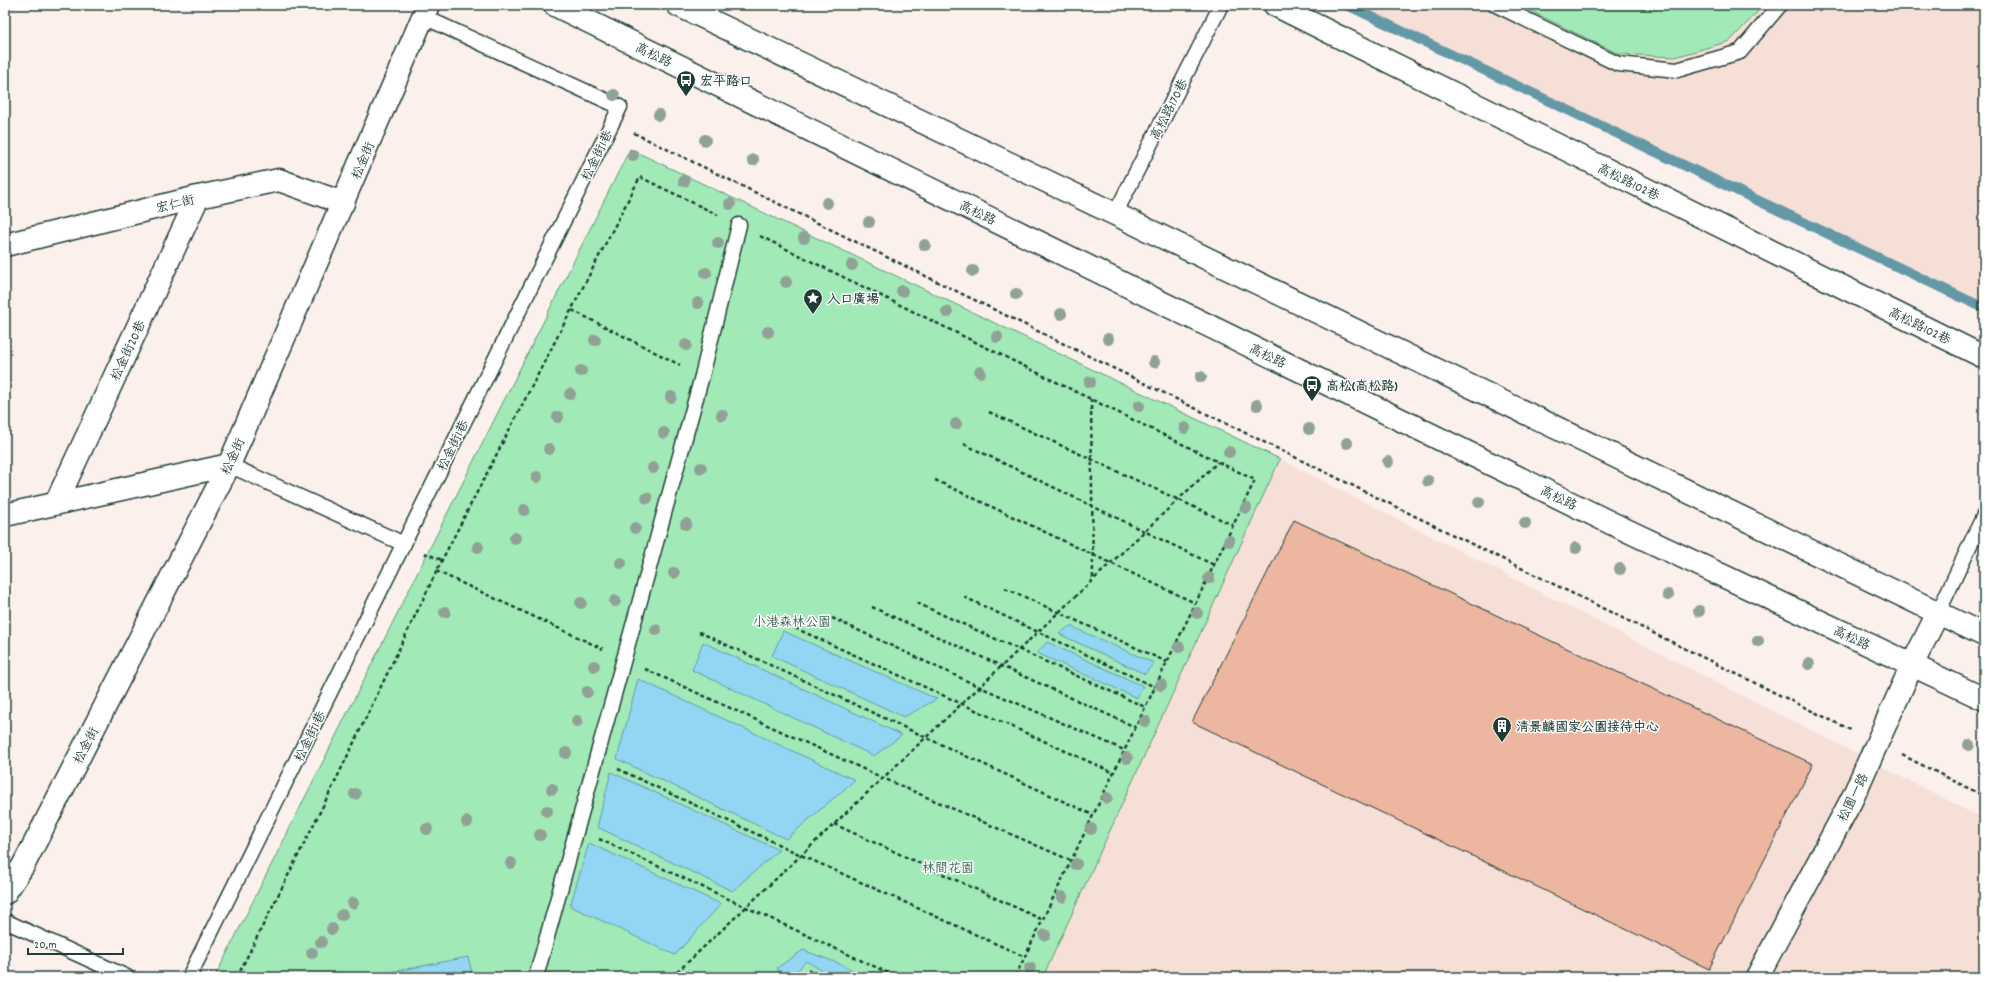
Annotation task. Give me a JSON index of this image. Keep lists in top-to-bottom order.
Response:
{
  "streets": {
    "street": [
      "高松路",
      "松金街",
      "高松路102巷",
      "宏仁街",
      "松金街20巷",
      "松園一路"
    ],
    "lane": ["高松路170巷", "松金街1巷"]
  },
  "crossings": [
    ["高松路", "松園一路"],
    ["松金街1巷", "松金街"],
    ["松金街", "宏仁街"],
    ["宏仁街", "松金街20巷"]
  ],
  "parks": ["小港森林公園", "林間花園"],
  "places": {
    "bus stop": ["宏平路口", "高松(高松路)"],
    "place": ["入口廣場"],
    "building": ["清景麟國家公園接待中心"]
  },
  "scale_bar": "20 m"
}
